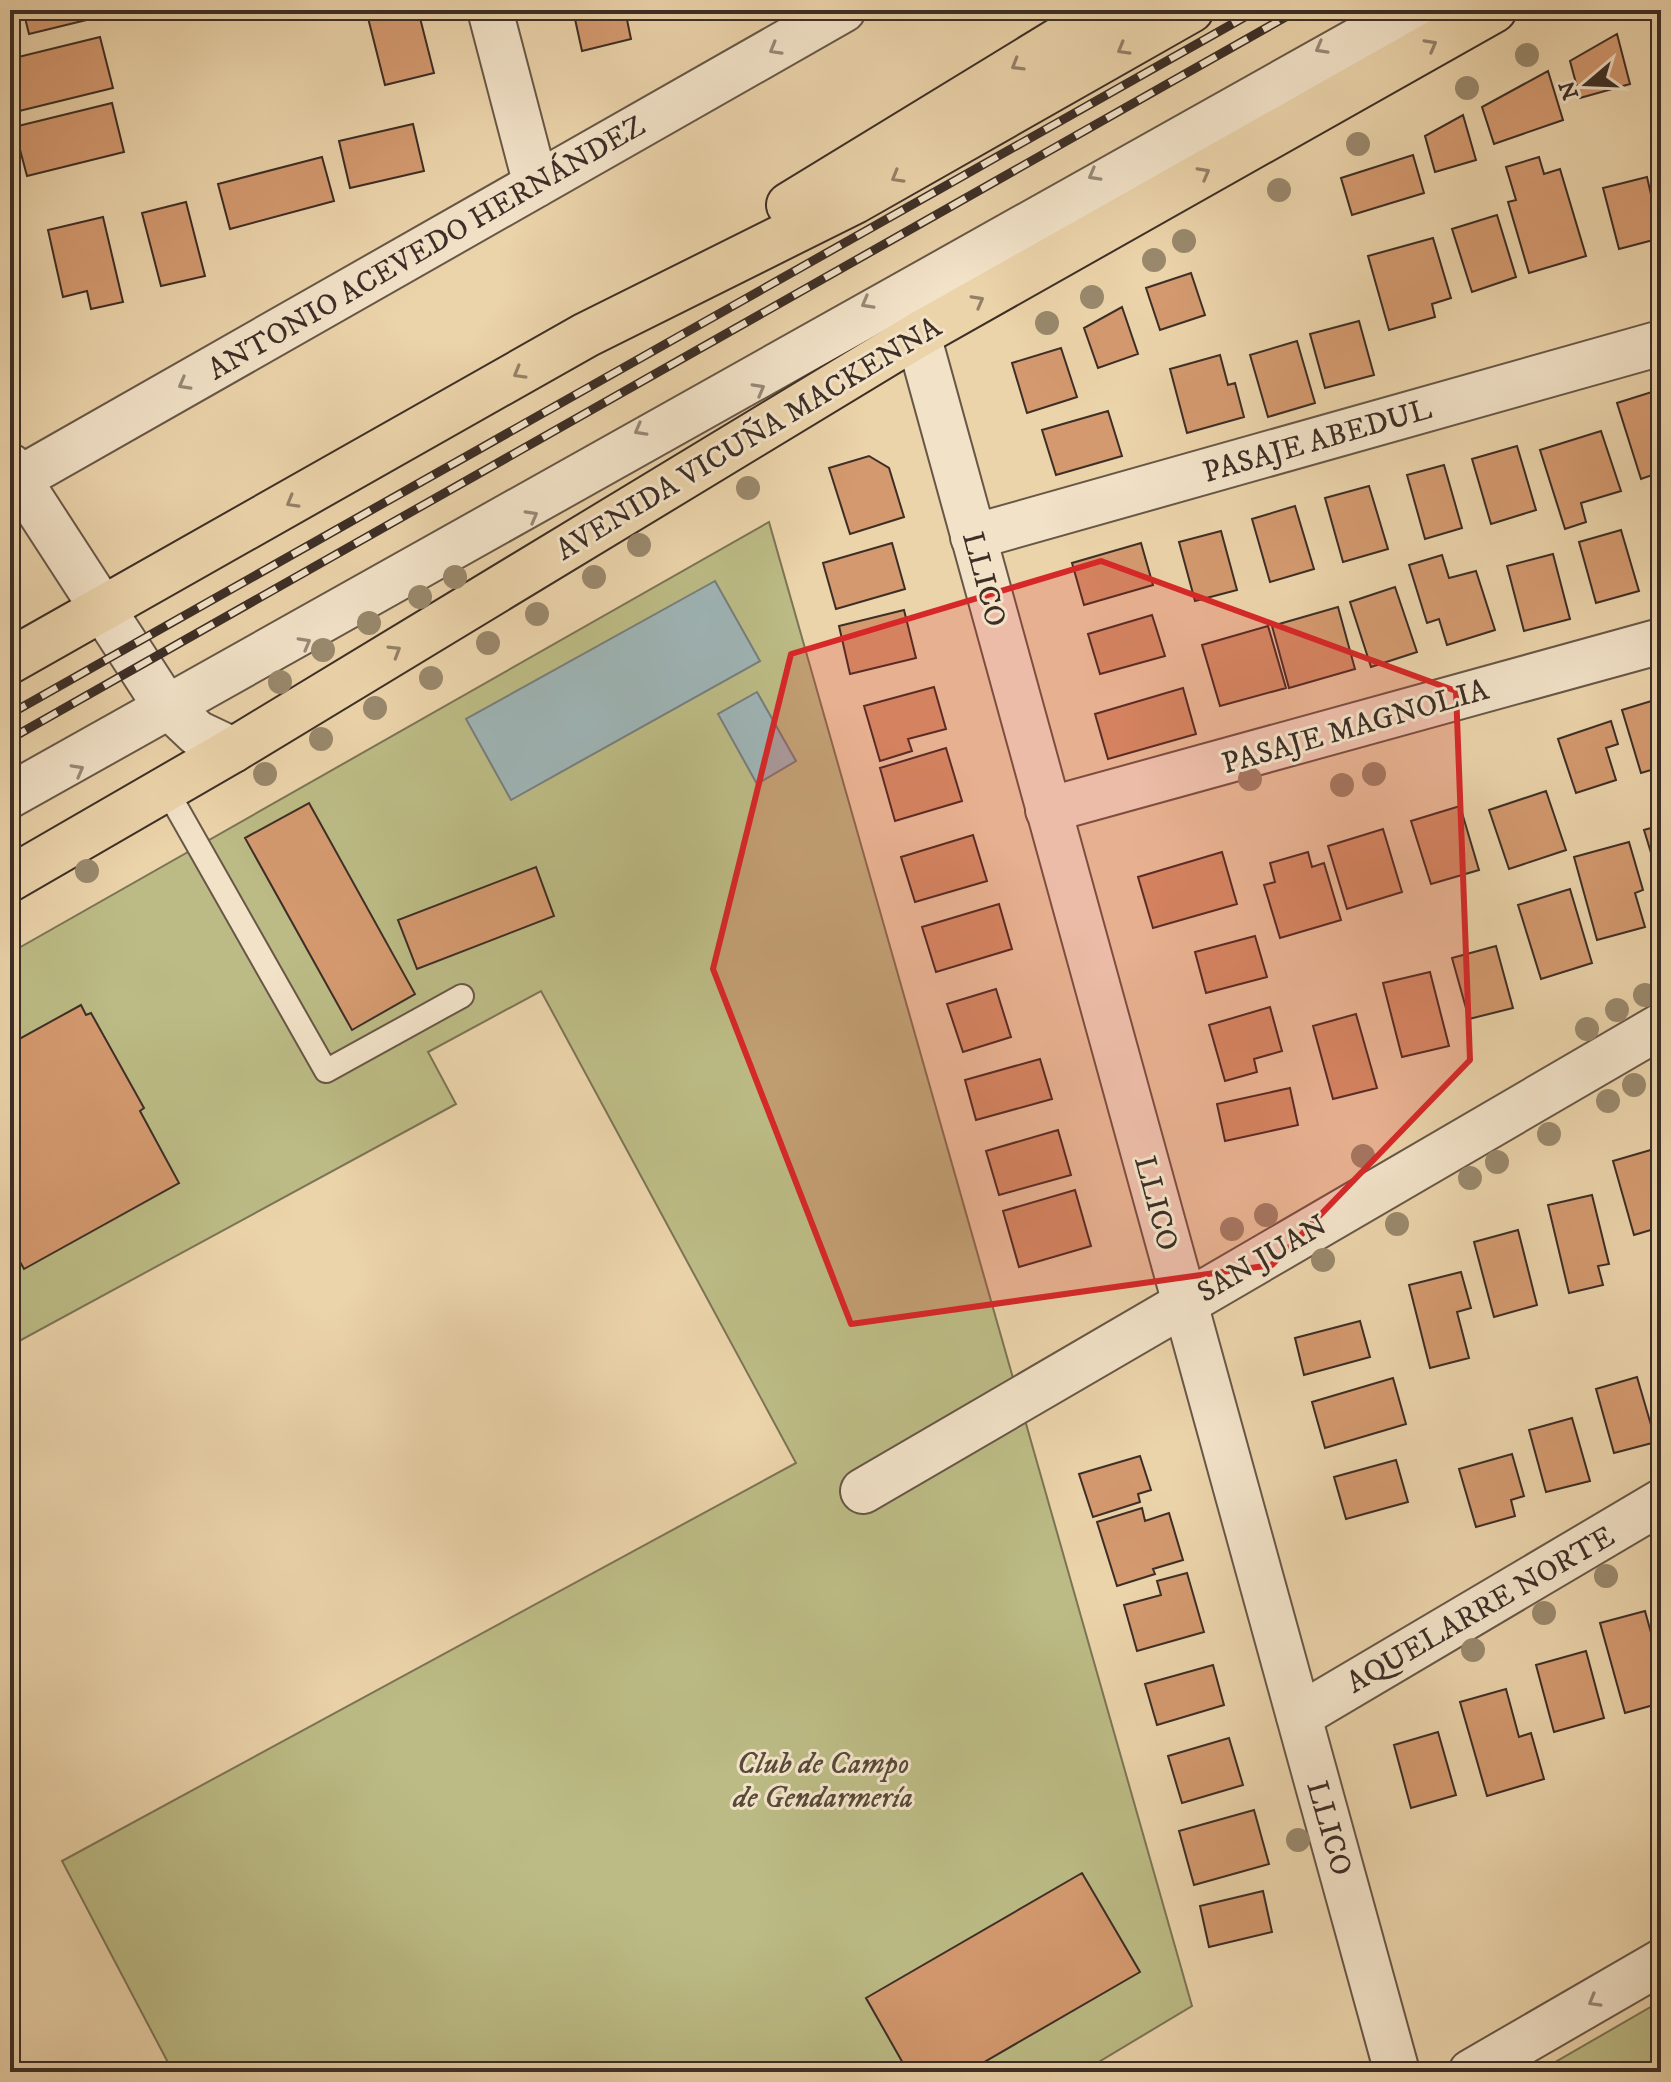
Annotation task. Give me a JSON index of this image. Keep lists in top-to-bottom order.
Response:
{
  "streets": {
    "main road": ["AVENIDA VICUÑA MACKENNA"],
    "street": [
      "ANTONIO ACEVEDO HERNÁNDEZ",
      "PASAJE ABEDUL",
      "LLICO",
      "PASAJE MAGNOLIA",
      "SAN JUAN",
      "AQUELARRE NORTE"
    ]
  },
  "crossings": [
    ["AVENIDA VICUÑA MACKENNA", "LLICO"],
    ["PASAJE ABEDUL", "LLICO"],
    ["LLICO", "PASAJE MAGNOLIA"],
    ["LLICO", "SAN JUAN"],
    ["LLICO", "AQUELARRE NORTE"]
  ],
  "one_way": ["ANTONIO ACEVEDO HERNÁNDEZ"],
  "parks": ["Club de Campo de Gendarmería"],
  "north": "left"
}
